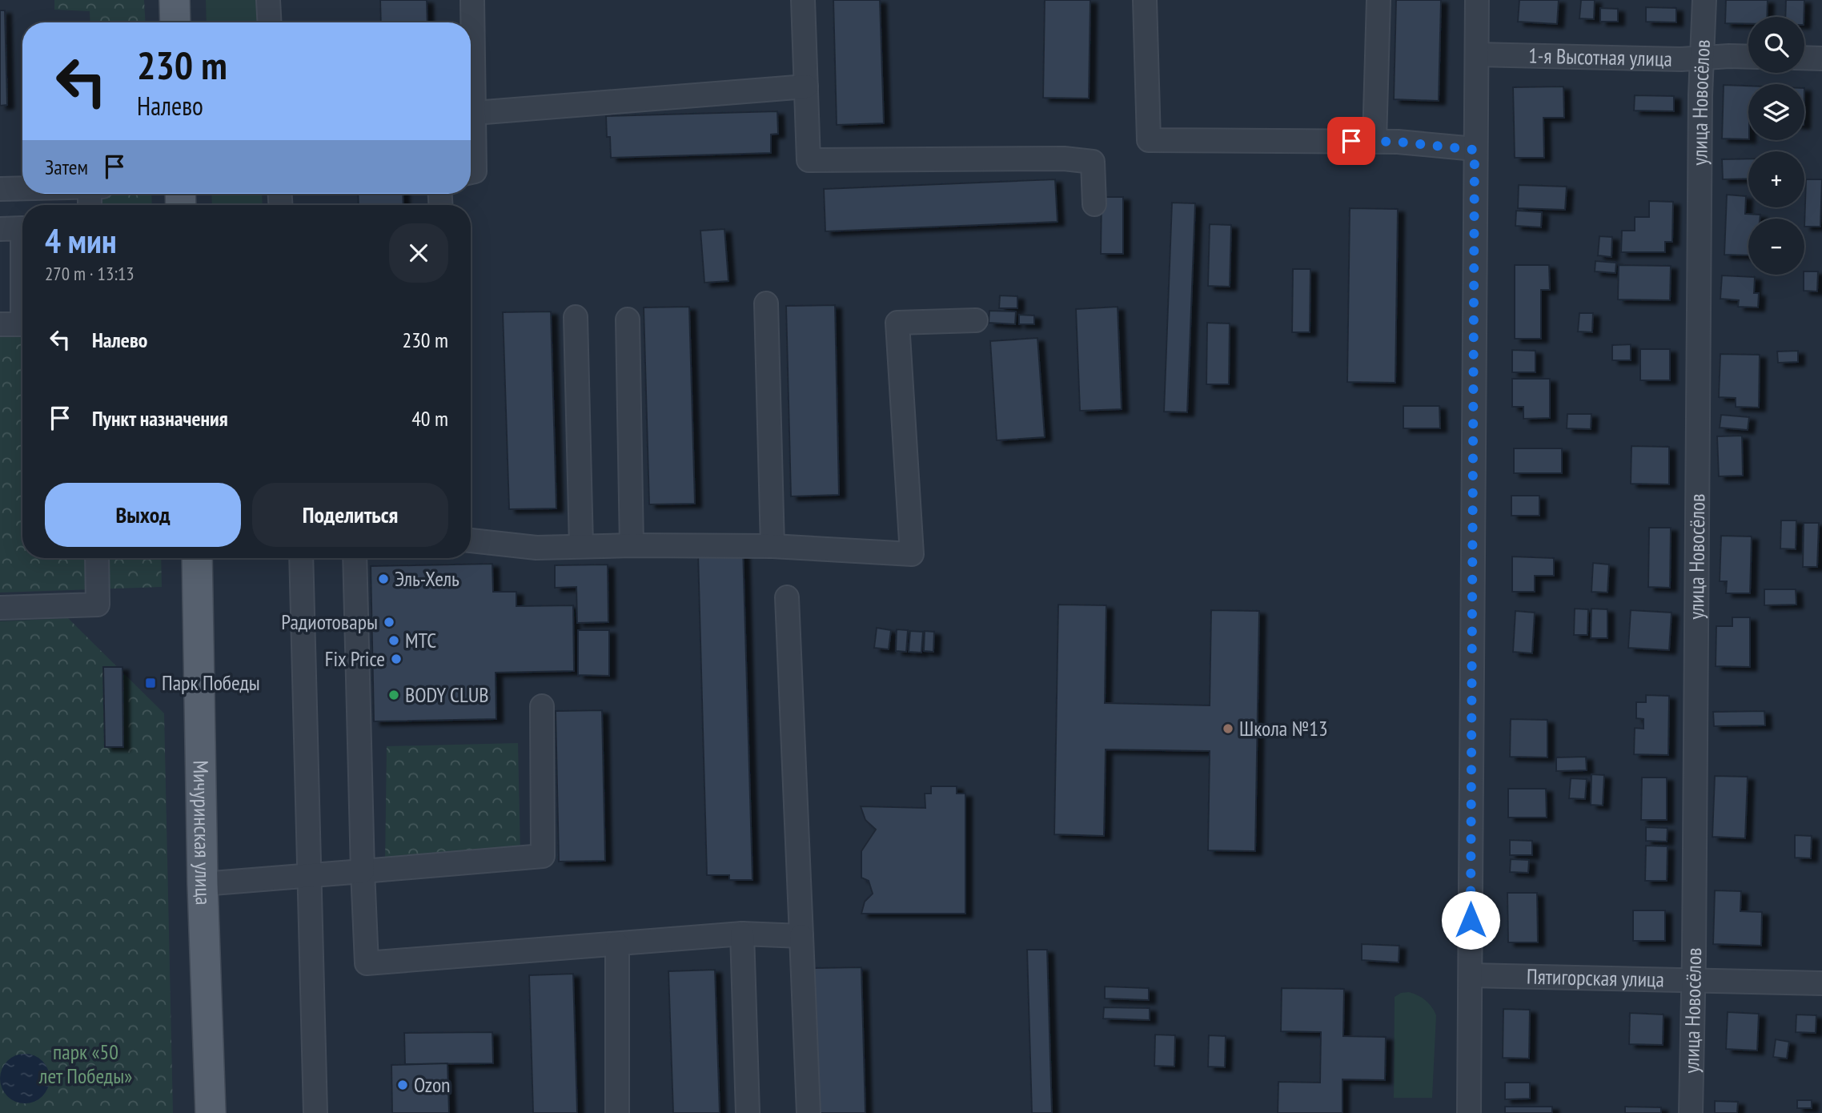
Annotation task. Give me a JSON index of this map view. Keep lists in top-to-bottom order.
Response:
{
  "streets": {
    "main road": ["Мичуринская улица"],
    "street": ["1-я Высотная улица", "улица Новосёлов", "Пятигорская улица"]
  },
  "crossings": [
    ["1-я Высотная улица", "улица Новосёлов"],
    ["улица Новосёлов", "Пятигорская улица"]
  ],
  "parks": ["парк «50 лет Победы»"],
  "places": {
    "other": [
      "Эль-Хель",
      "Радиотовары",
      "МТС",
      "Fix Price",
      "BODY CLUB",
      "Школа №13",
      "Ozon"
    ],
    "transit": ["Парк Победы"]
  },
  "page": {
    "map_buttons": ["+", "−"],
    "turn": ["230 m", "Налево"],
    "then": "Затем",
    "heading": ["4 мин", "270 m · 13:13"],
    "list": [
      {
        "name": "Налево",
        "value": "230 m"
      },
      {
        "name": "Пункт назначения",
        "value": "40 m"
      }
    ],
    "buttons": ["Выход", "Поделиться"]
  }
}
